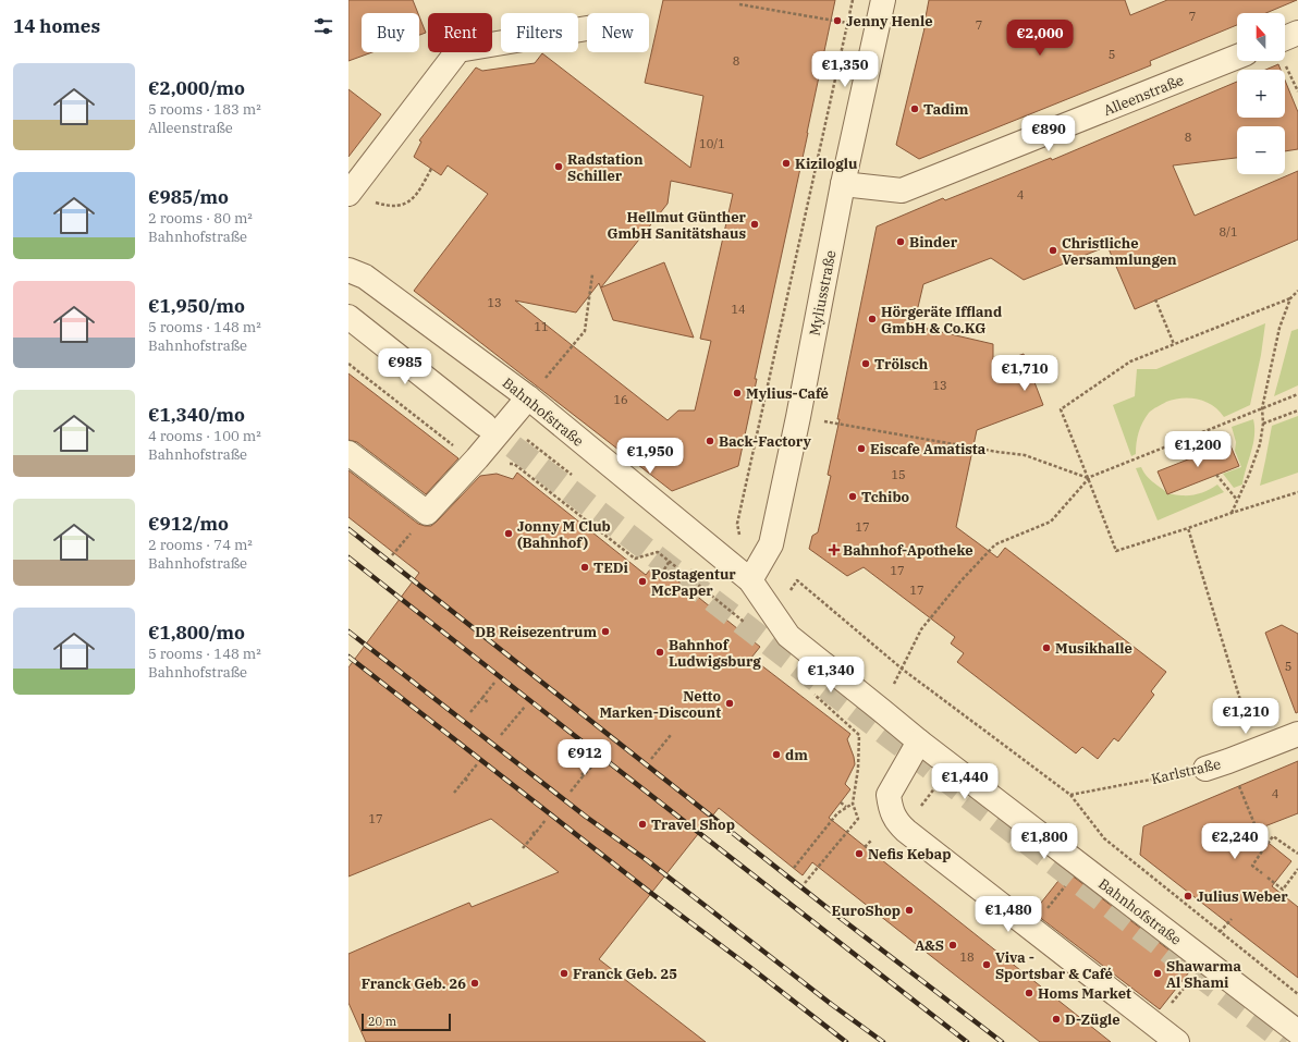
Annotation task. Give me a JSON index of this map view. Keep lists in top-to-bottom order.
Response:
{
  "streets": {
    "street": [
      "Alleenstraße",
      "Myliusstraße",
      "Bahnhofstraße",
      "Karlstraße"
    ]
  },
  "crossings": [
    ["Alleenstraße", "Myliusstraße"],
    ["Myliusstraße", "Bahnhofstraße"]
  ],
  "places": {
    "other": [
      "Jenny Henle",
      "Tadim",
      "Kiziloglu",
      "Radstation Schiller",
      "Hellmut Günther GmbH Sanitätshaus",
      "Binder",
      "Christliche Versammlungen",
      "Hörgeräte Iffland GmbH & Co.KG",
      "Trölsch",
      "Mylius-Café",
      "Back-Factory",
      "Eiscafe Amatista",
      "Tchibo",
      "Jonny M Club (Bahnhof)",
      "TEDi",
      "Postagentur McPaper",
      "DB Reisezentrum",
      "Musikhalle",
      "Bahnhof Ludwigsburg",
      "Netto Marken-Discount",
      "dm",
      "Travel Shop",
      "Nefis Kebap",
      "Julius Weber",
      "EuroShop",
      "A&S",
      "Viva - Sportsbar & Café",
      "Franck Geb. 25",
      "Shawarma Al Shami",
      "Franck Geb. 26",
      "Homs Market",
      "D-Zügle"
    ],
    "health": ["Bahnhof-Apotheke"]
  },
  "house_numbers": [
    "7",
    "7",
    "5",
    "8",
    "8",
    "10/1",
    "4",
    "8/1",
    "13",
    "14",
    "11",
    "13",
    "16",
    "15",
    "17",
    "17",
    "17",
    "5",
    "4",
    "17",
    "18"
  ],
  "scale_bar": "20 m",
  "north": "top",
  "page": {
    "heading": "14 homes",
    "map_buttons": ["+", "−"],
    "chip": [
      "Buy",
      "Rent",
      "Filters",
      "New"
    ],
    "price": [
      "€2,000",
      "€1,350",
      "€890",
      "€985",
      "€1,710",
      "€1,200",
      "€1,950",
      "€1,340",
      "€1,210",
      "€912",
      "€1,440",
      "€1,800",
      "€2,240",
      "€1,480"
    ],
    "list": [
      {
        "name": "€2,000/mo",
        "note": "5 rooms · 183 m² · Alleenstraße"
      },
      {
        "name": "€985/mo",
        "note": "2 rooms · 80 m² · Bahnhofstraße"
      },
      {
        "name": "€1,950/mo",
        "note": "5 rooms · 148 m² · Bahnhofstraße"
      },
      {
        "name": "€1,340/mo",
        "note": "4 rooms · 100 m² · Bahnhofstraße"
      },
      {
        "name": "€912/mo",
        "note": "2 rooms · 74 m² · Bahnhofstraße"
      },
      {
        "name": "€1,800/mo",
        "note": "5 rooms · 148 m² · Bahnhofstraße"
      }
    ],
    "scale": "20 m"
  }
}
